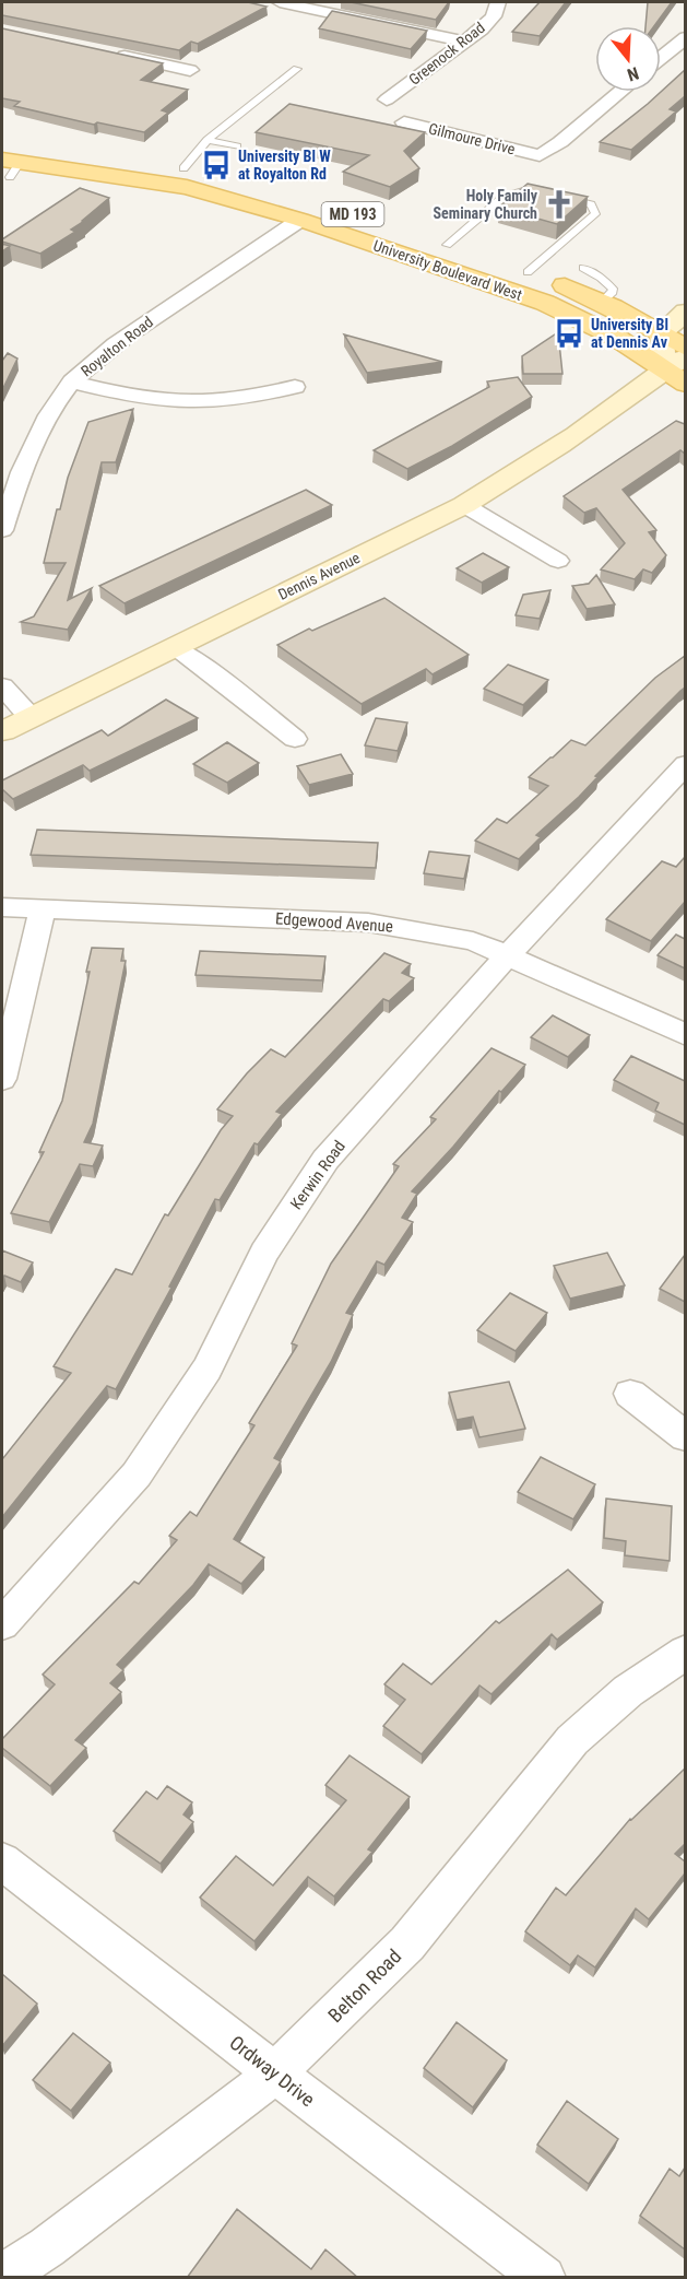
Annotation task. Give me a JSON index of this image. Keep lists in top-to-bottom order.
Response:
{
  "streets": {
    "main road": ["MD 193", "University Boulevard West"],
    "street": [
      "Greenock Road",
      "Gilmoure Drive",
      "Royalton Road",
      "Dennis Avenue",
      "Edgewood Avenue",
      "Kerwin Road",
      "Belton Road",
      "Ordway Drive"
    ]
  },
  "crossings": [
    ["University Boulevard West", "Royalton Road"],
    ["University Boulevard West", "Dennis Avenue"],
    ["Edgewood Avenue", "Kerwin Road"],
    ["Belton Road", "Ordway Drive"]
  ],
  "places": {
    "bus stop": ["University Bl W at Royalton Rd", "University Bl at Dennis Av"],
    "church": ["Holy Family Seminary Church"]
  },
  "north": "bottom"
}
